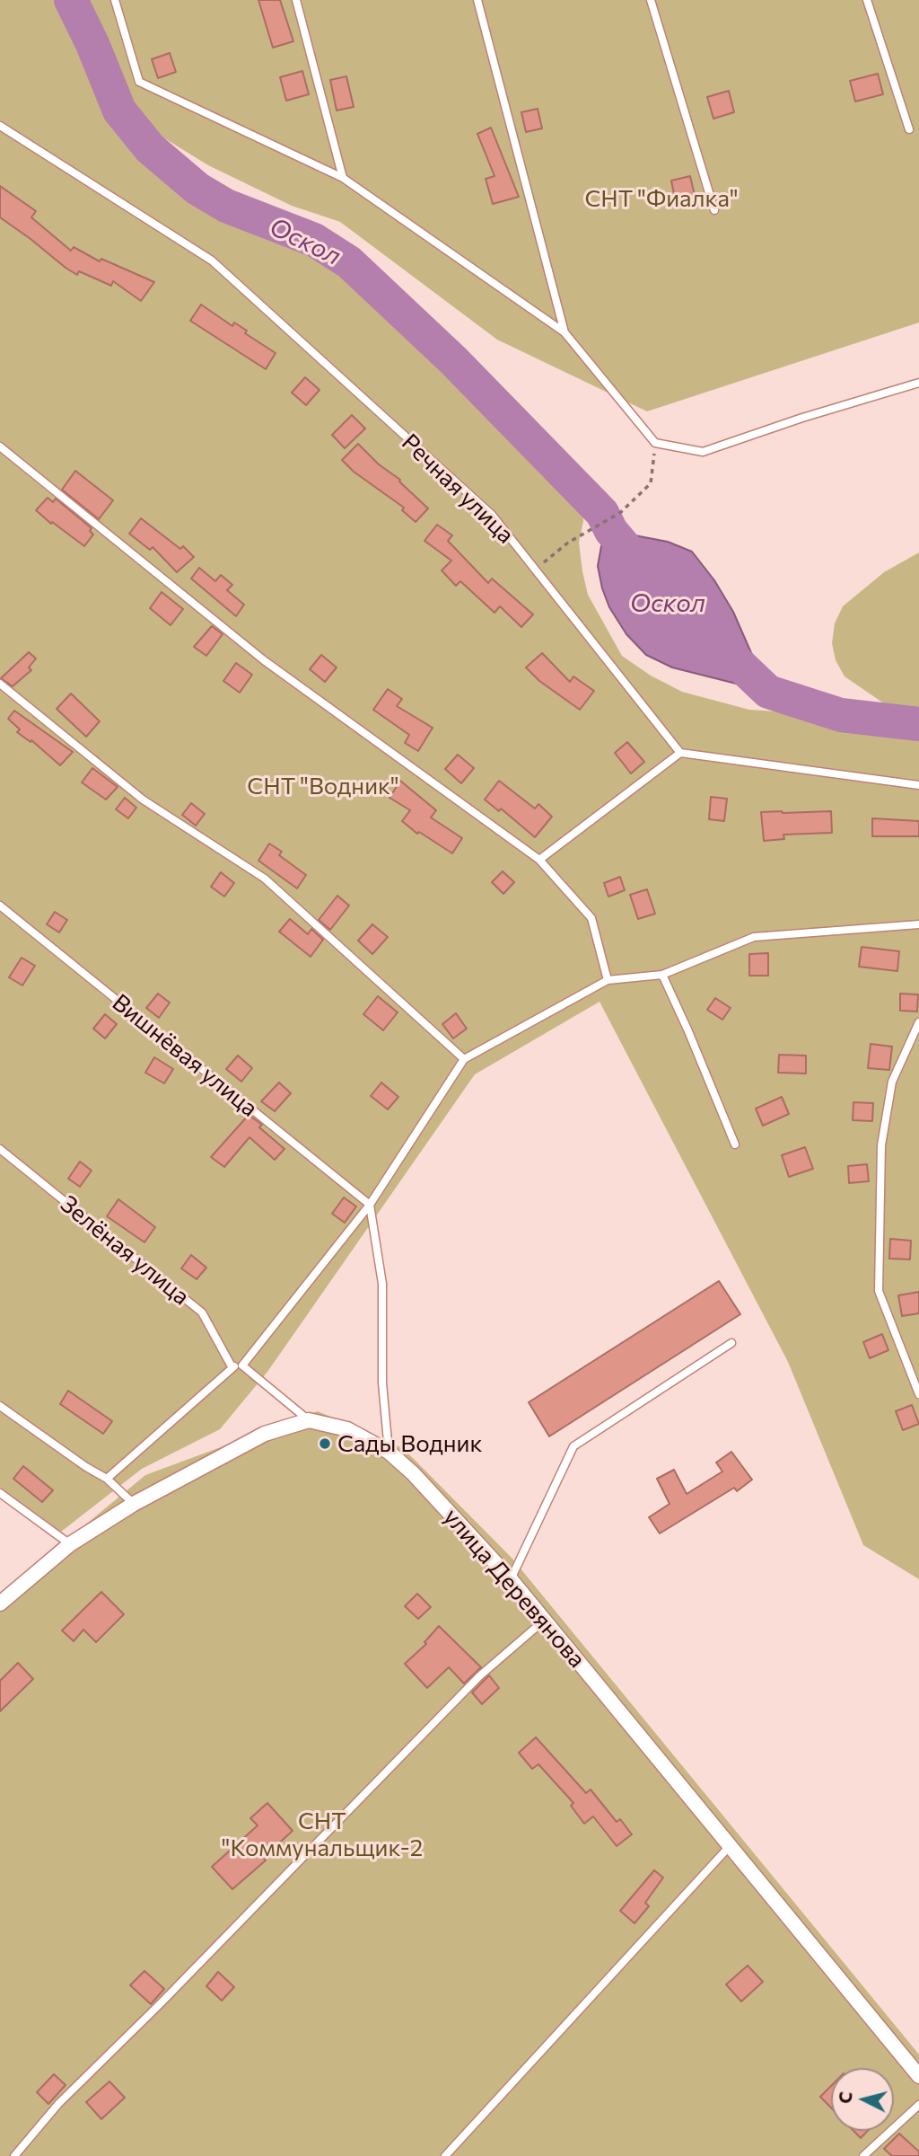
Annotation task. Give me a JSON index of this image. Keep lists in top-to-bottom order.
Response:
{
  "streets": {
    "street": ["улица Деревянова"],
    "lane": ["Речная улица", "Вишнёвая улица", "Зелёная улица"]
  },
  "water": ["Оскол"],
  "parks": ["СНТ \"Фиалка\"", "СНТ \"Водник\"", "СНТ \"Коммунальщик-2"],
  "places": ["Сады Водник"],
  "north": "left"
}
